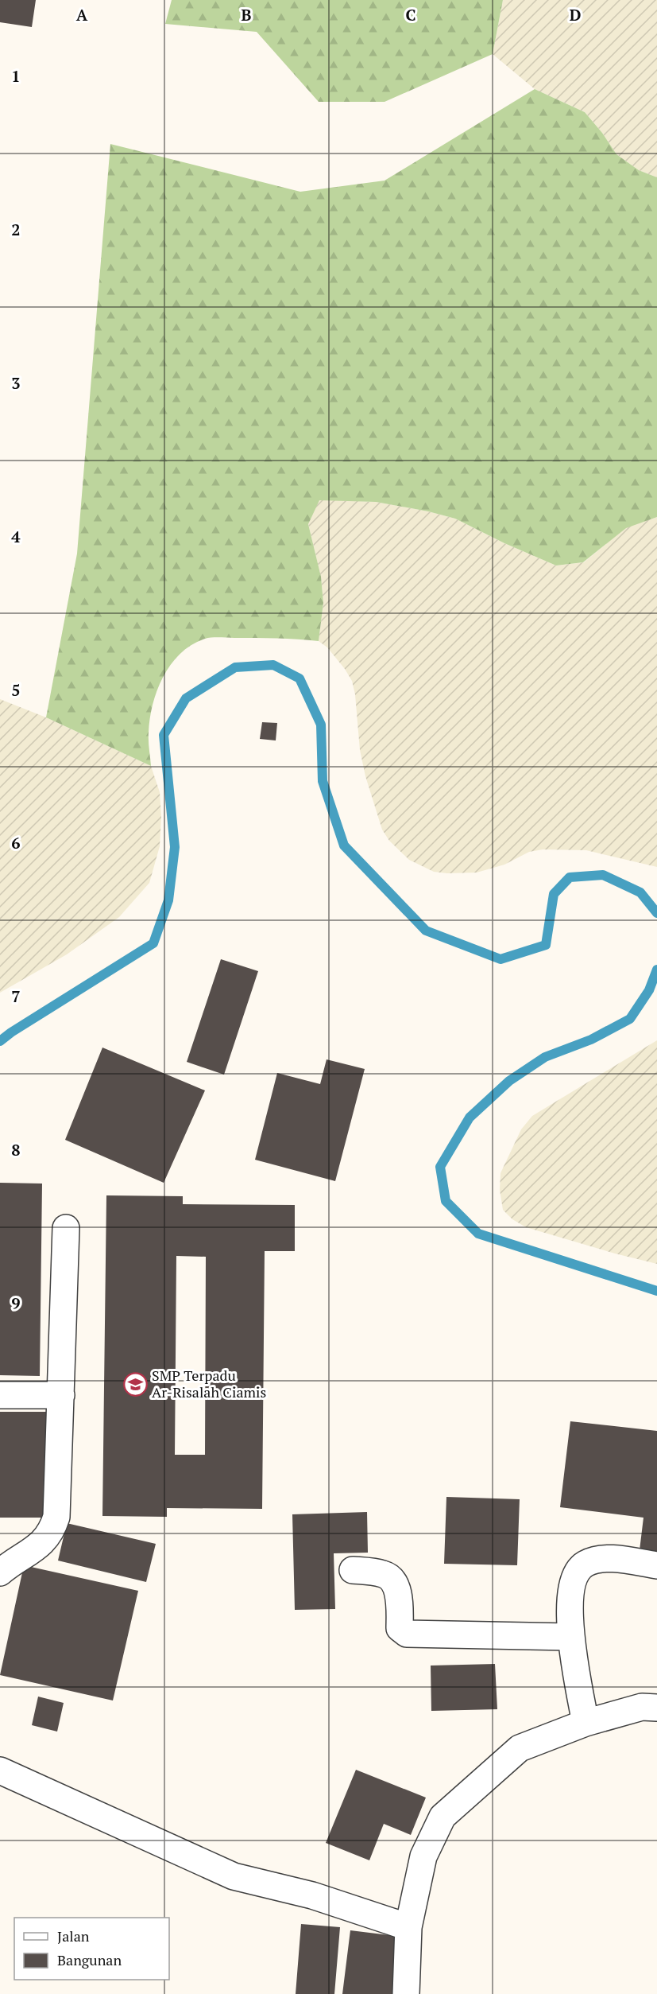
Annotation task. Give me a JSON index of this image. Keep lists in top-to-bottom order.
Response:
{
  "places": {
    "school or university": ["SMP Terpadu Ar-Risalah Ciamis"]
  },
  "legend": ["Jalan", "Bangunan"],
  "grid": {
    "columns": [
      "A",
      "B",
      "C",
      "D"
    ],
    "rows": [
      "1",
      "2",
      "3",
      "4",
      "5",
      "6",
      "7",
      "8",
      "9"
    ]
  }
}
